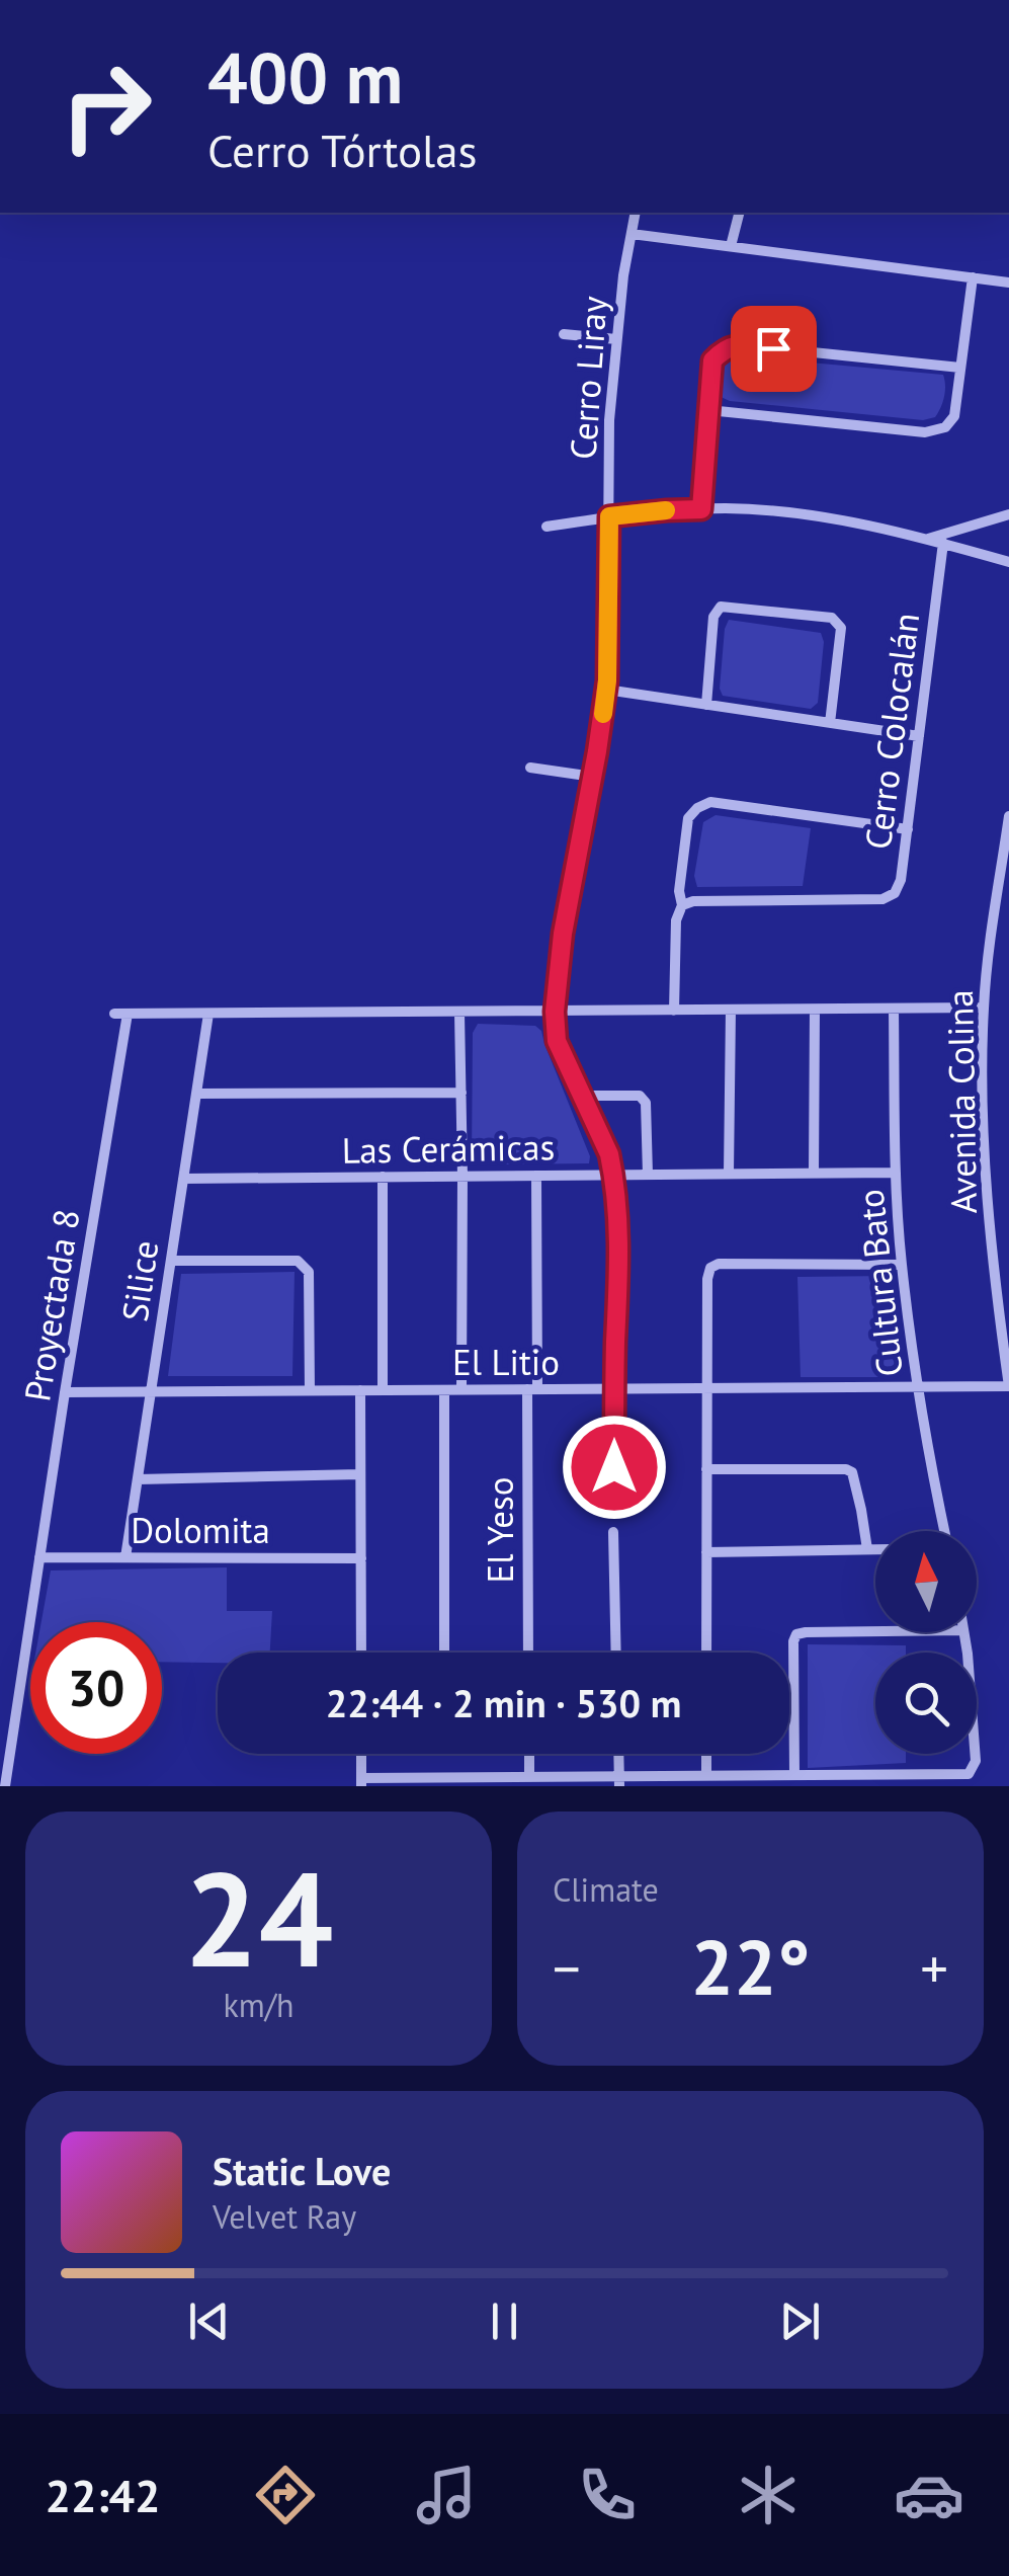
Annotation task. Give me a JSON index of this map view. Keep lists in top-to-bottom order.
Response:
{
  "streets": {
    "street": [
      "Cerro Liray",
      "Cerro Colocalán",
      "Avenida Colina",
      "Las Cerámicas",
      "Silice",
      "Cultura Bato",
      "Proyectada 8",
      "El Litio",
      "Dolomita",
      "El Yeso"
    ]
  },
  "crossings": [
    ["Cerro Liray", "Las Cerámicas"],
    ["Cerro Liray", "El Litio"],
    ["Avenida Colina", "El Litio"],
    ["Las Cerámicas", "Silice"],
    ["Las Cerámicas", "Cultura Bato"],
    ["Las Cerámicas", "El Yeso"],
    ["Silice", "El Litio"],
    ["Silice", "Dolomita"],
    ["Cultura Bato", "El Litio"],
    ["Proyectada 8", "El Litio"],
    ["Proyectada 8", "Dolomita"],
    ["El Litio", "El Yeso"]
  ],
  "north": "top",
  "page": {
    "turn": ["400 m", "Cerro Tórtolas"],
    "limit": "30",
    "trip": "22:44 · 2 min · 530 m",
    "tile": [
      ["24", "km/h"],
      "Climate"
    ],
    "heat": ["−", "22°", "+"],
    "song": ["Static Love", "Velvet Ray"],
    "tabs": "22:42"
  }
}
